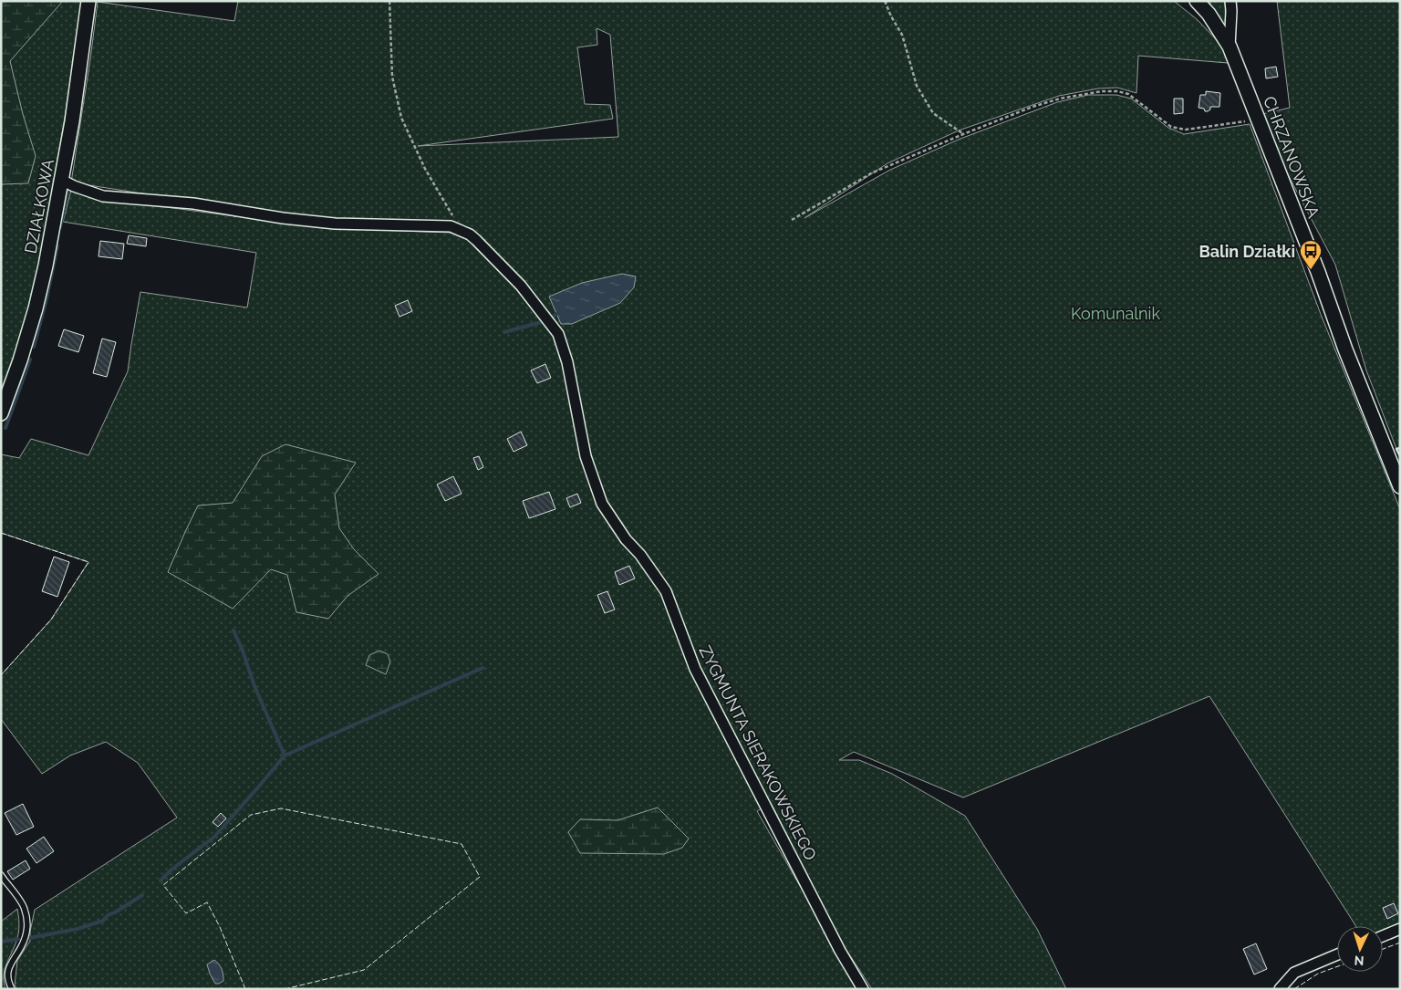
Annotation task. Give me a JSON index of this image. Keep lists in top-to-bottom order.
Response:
{
  "streets": {
    "street": ["CHRZANOWSKA", "DZIAŁKOWA", "ZYGMUNTA SIERAKOWSKIEGO"]
  },
  "parks": ["Komunalnik"],
  "places": {
    "bus stop": ["Balin Działki"]
  },
  "north": "bottom"
}
